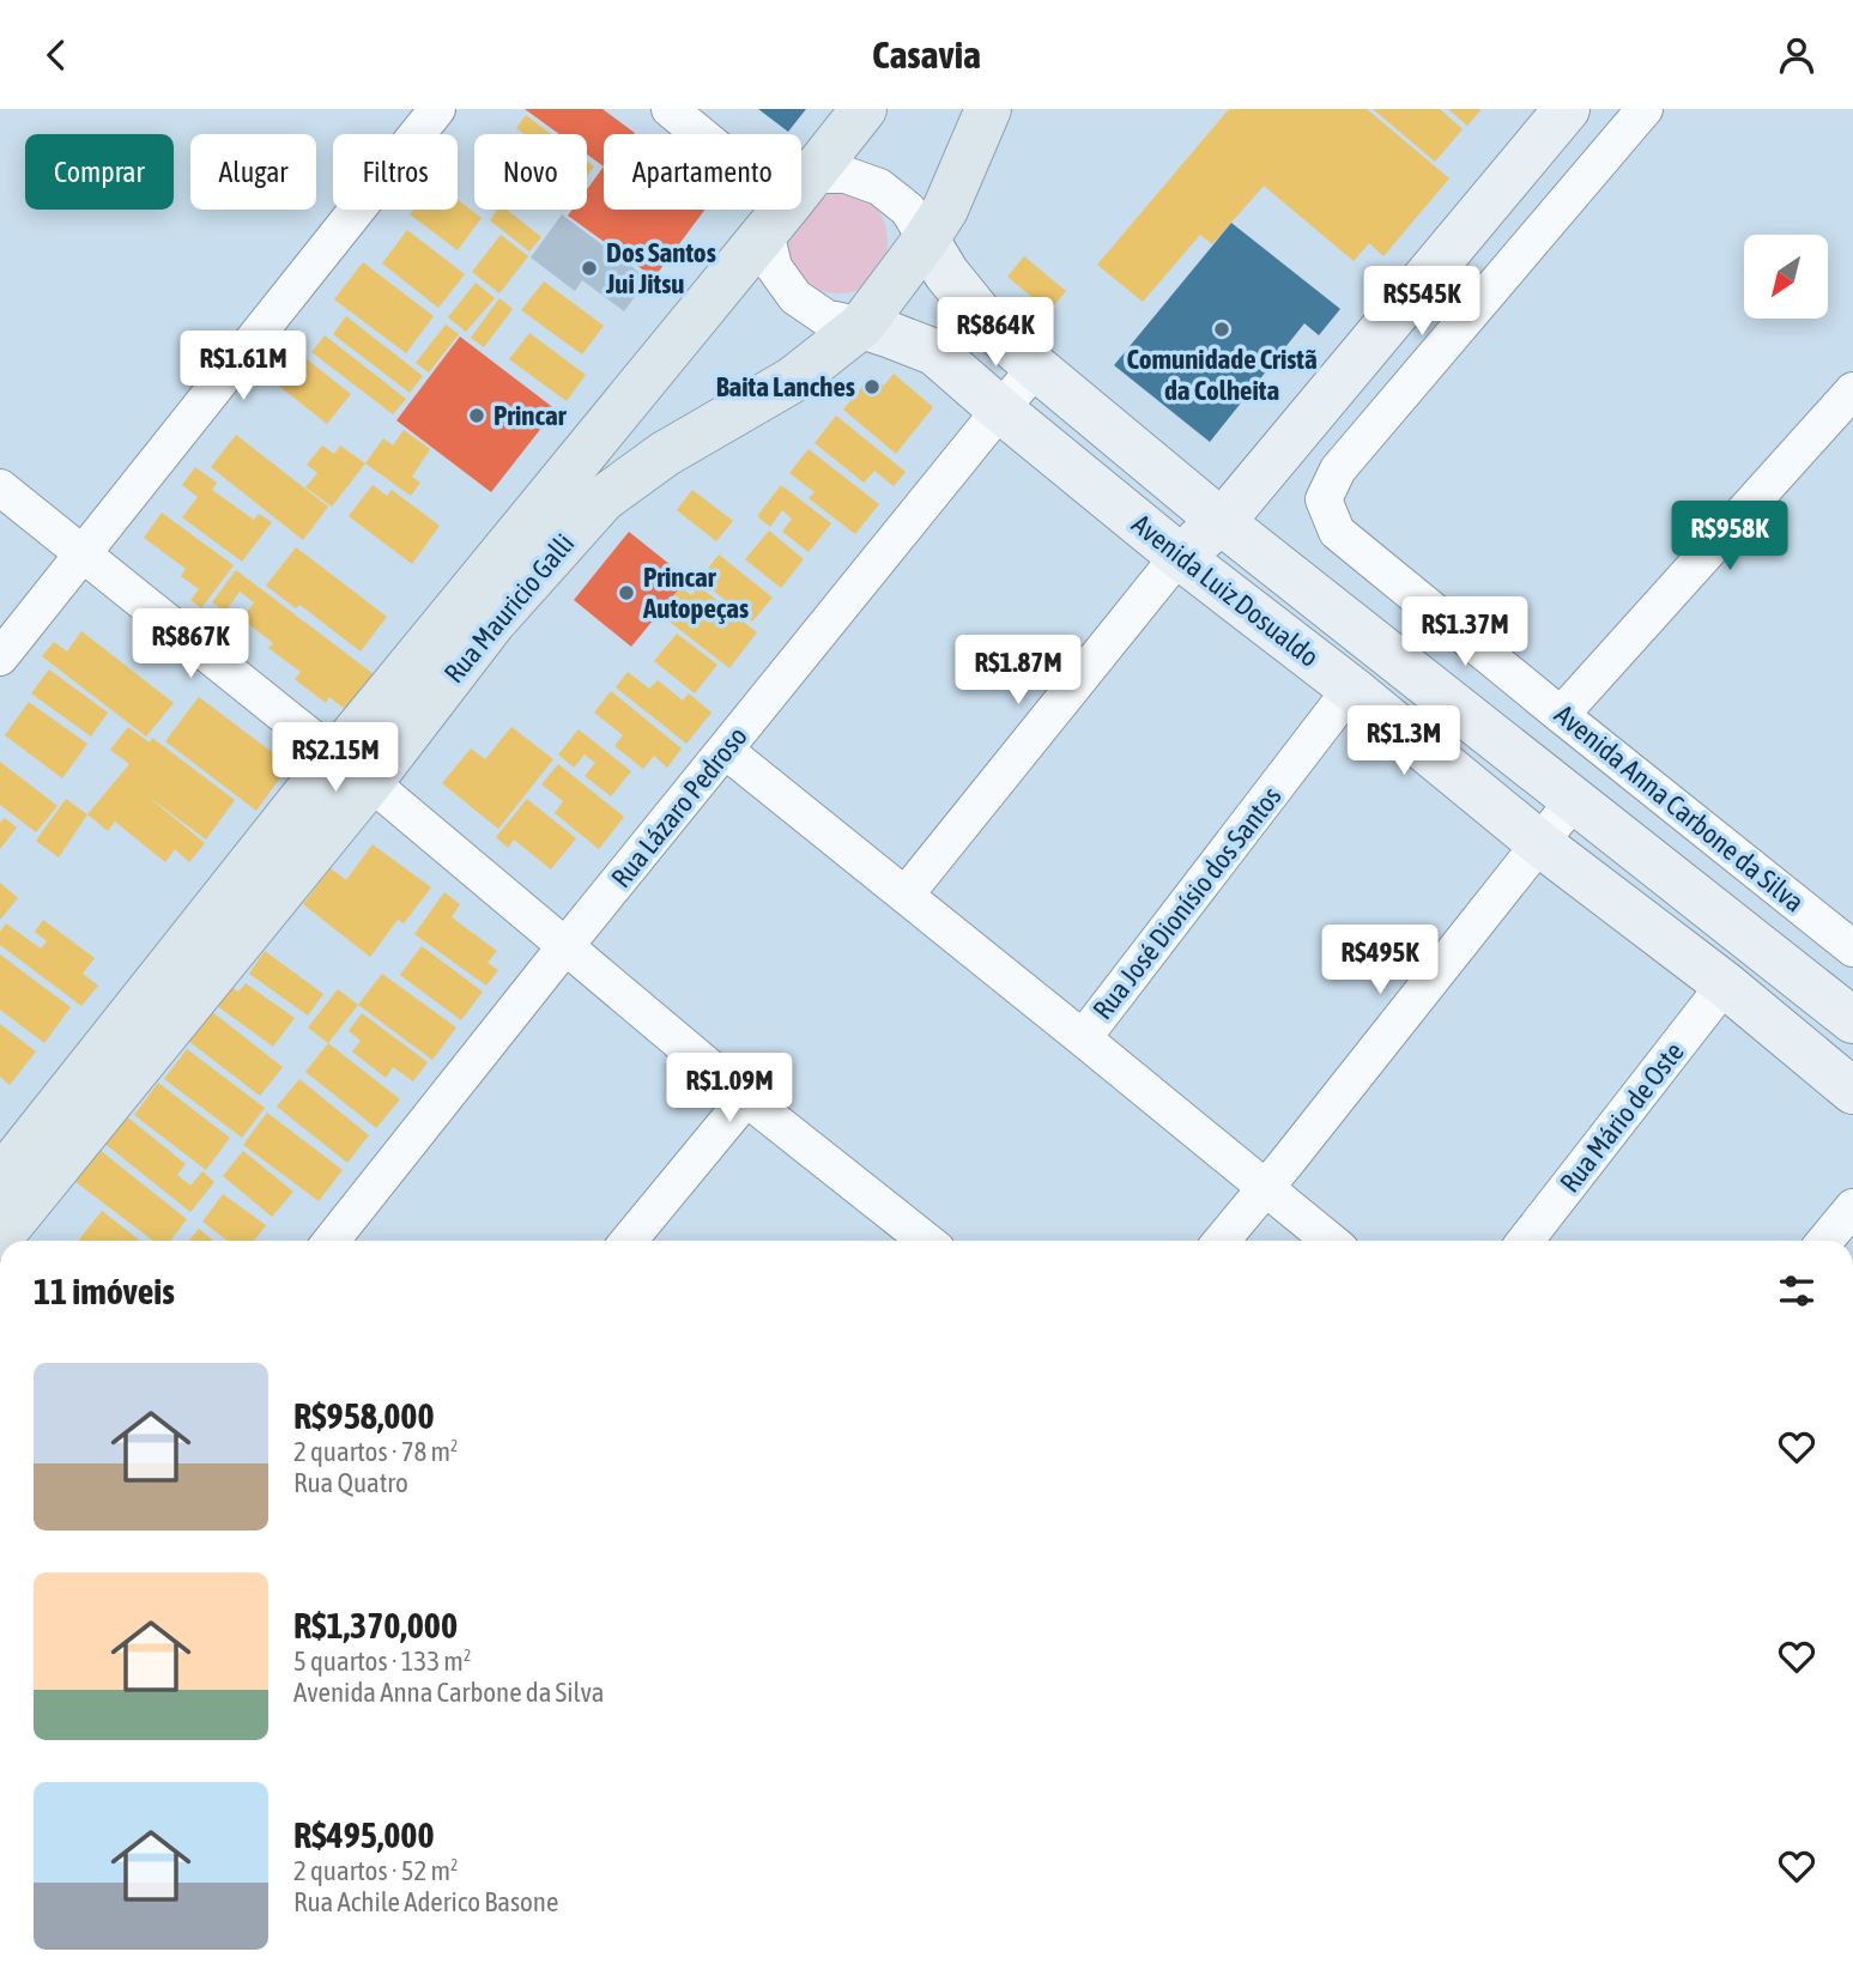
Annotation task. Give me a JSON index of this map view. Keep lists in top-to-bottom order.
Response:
{
  "streets": {
    "main road": ["Rua Mauricio Galli"],
    "street": [
      "Avenida Luiz Dosualdo",
      "Rua Lázaro Pedroso",
      "Avenida Anna Carbone da Silva",
      "Rua José Dionísio dos Santos",
      "Rua Mário de Oste"
    ]
  },
  "crossings": [
    ["Avenida Luiz Dosualdo", "Rua Mauricio Galli"],
    ["Avenida Luiz Dosualdo", "Rua Lázaro Pedroso"],
    ["Avenida Luiz Dosualdo", "Rua José Dionísio dos Santos"],
    ["Avenida Luiz Dosualdo", "Rua Mário de Oste"]
  ],
  "places": [
    "Dos Santos Jui Jitsu",
    "Comunidade Cristã da Colheita",
    "Baita Lanches",
    "Princar",
    "Princar Autopeças"
  ],
  "north": "bottom left",
  "page": {
    "header": "Casavia",
    "chip": [
      "Comprar",
      "Alugar",
      "Filtros",
      "Novo",
      "Apartamento"
    ],
    "price": [
      "R$545K",
      "R$864K",
      "R$1.61M",
      "R$958K",
      "R$1.37M",
      "R$867K",
      "R$1.87M",
      "R$1.3M",
      "R$2.15M",
      "R$495K",
      "R$1.09M"
    ],
    "heading": "11 imóveis",
    "list": [
      {
        "name": "R$958,000",
        "note": "2 quartos · 78 m² · Rua Quatro"
      },
      {
        "name": "R$1,370,000",
        "note": "5 quartos · 133 m² · Avenida Anna Carbone da Silva"
      },
      {
        "name": "R$495,000",
        "note": "2 quartos · 52 m² · Rua Achile Aderico Basone"
      }
    ]
  }
}
